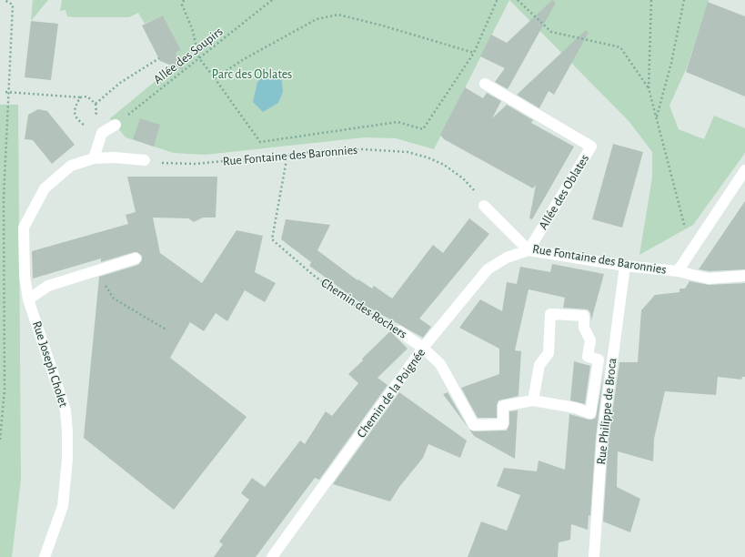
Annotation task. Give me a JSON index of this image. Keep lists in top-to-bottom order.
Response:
{
  "streets": {
    "street": [
      "Rue Fontaine des Baronnies",
      "Allée des Oblates",
      "Chemin des Rochers",
      "Rue Joseph Cholet",
      "Chemin de la Poignée",
      "Rue Philippe de Broca"
    ],
    "path": ["Allée des Soupirs"]
  },
  "crossings": [
    ["Rue Fontaine des Baronnies", "Allée des Oblates"],
    ["Rue Fontaine des Baronnies", "Chemin des Rochers"],
    ["Rue Fontaine des Baronnies", "Chemin de la Poignée"],
    ["Rue Fontaine des Baronnies", "Rue Philippe de Broca"],
    ["Allée des Oblates", "Chemin de la Poignée"],
    ["Chemin des Rochers", "Chemin de la Poignée"]
  ],
  "parks": ["Parc des Oblates"]
}
